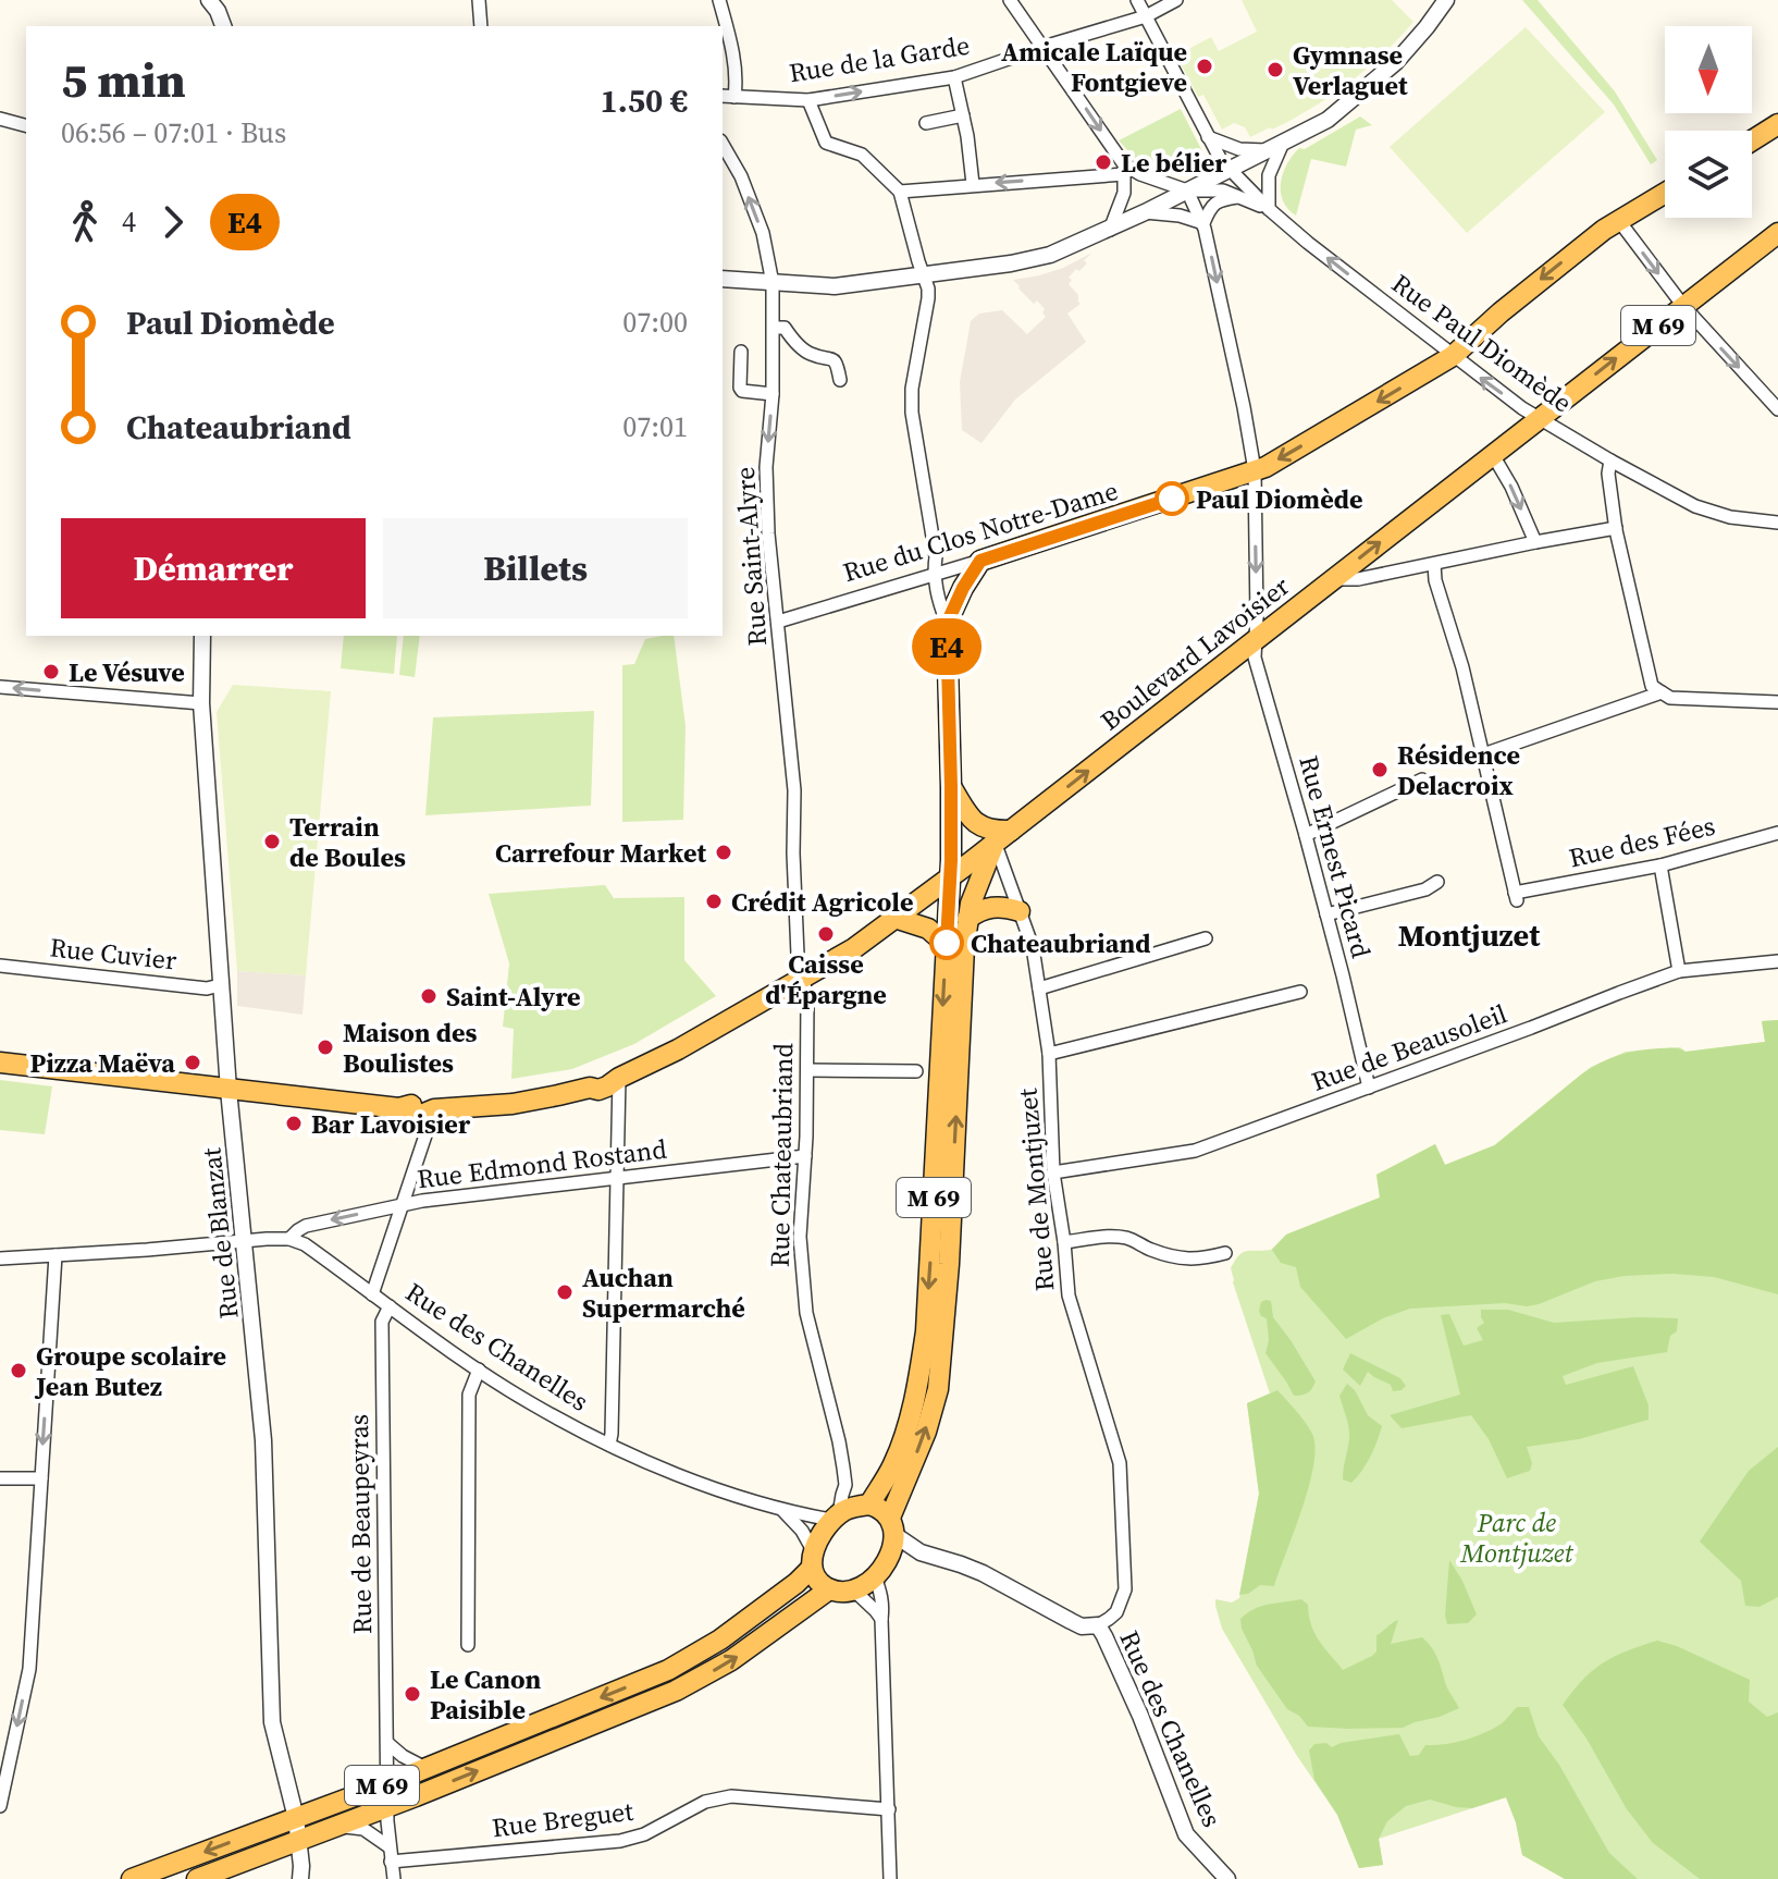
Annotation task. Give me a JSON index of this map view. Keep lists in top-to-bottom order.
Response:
{
  "streets": {
    "main road": ["M 69", "Rue du Clos Notre-Dame", "Boulevard Lavoisier"],
    "street": [
      "Rue de la Garde",
      "Rue Paul Diomède",
      "Rue Saint-Alyre",
      "Rue des Fées",
      "Rue Ernest Picard",
      "Rue Cuvier",
      "Rue de Beausoleil",
      "Rue Chateaubriand",
      "Rue Edmond Rostand",
      "Rue de Montjuzet",
      "Rue de Blanzat",
      "Rue des Chanelles",
      "Rue de Beaupeyras",
      "Rue Breguet"
    ]
  },
  "crossings": [
    ["Rue de la Garde", "Rue Paul Diomède"],
    ["M 69", "Rue du Clos Notre-Dame"],
    ["M 69", "Boulevard Lavoisier"],
    ["M 69", "Rue Chateaubriand"],
    ["M 69", "Rue de Montjuzet"],
    ["M 69", "Rue de Blanzat"],
    ["M 69", "Rue des Chanelles"],
    ["M 69", "Rue de Beaupeyras"],
    ["Rue Paul Diomède", "Rue du Clos Notre-Dame"],
    ["Rue Paul Diomède", "Boulevard Lavoisier"],
    ["Rue Paul Diomède", "Rue Ernest Picard"],
    ["Rue du Clos Notre-Dame", "Rue Saint-Alyre"],
    ["Rue du Clos Notre-Dame", "Rue Ernest Picard"],
    ["Rue Saint-Alyre", "Boulevard Lavoisier"],
    ["Rue Saint-Alyre", "Rue Chateaubriand"],
    ["Boulevard Lavoisier", "Rue Ernest Picard"],
    ["Boulevard Lavoisier", "Rue Chateaubriand"],
    ["Boulevard Lavoisier", "Rue de Montjuzet"],
    ["Boulevard Lavoisier", "Rue de Blanzat"],
    ["Rue Ernest Picard", "Rue de Beausoleil"],
    ["Rue Cuvier", "Rue de Blanzat"],
    ["Rue de Beausoleil", "Rue de Montjuzet"],
    ["Rue Chateaubriand", "Rue Edmond Rostand"],
    ["Rue Chateaubriand", "Rue des Chanelles"],
    ["Rue Edmond Rostand", "Rue des Chanelles"],
    ["Rue de Montjuzet", "Rue des Chanelles"],
    ["Rue des Chanelles", "Rue de Beaupeyras"],
    ["Rue de Beaupeyras", "Rue Breguet"]
  ],
  "one_way": ["Rue du Clos Notre-Dame", "Rue Ernest Picard"],
  "districts": ["Montjuzet"],
  "parks": ["Parc de Montjuzet"],
  "places": [
    "Amicale Laïque Fontgieve",
    "Gymnase Verlaguet",
    "Le bélier",
    "Paul Diomède",
    "Le Vésuve",
    "Résidence Delacroix",
    "Terrain de Boules",
    "Carrefour Market",
    "Crédit Agricole",
    "Caisse d'Épargne",
    "Chateaubriand",
    "Saint-Alyre",
    "Maison des Boulistes",
    "Pizza Maëva",
    "Bar Lavoisier",
    "Auchan Supermarché",
    "Groupe scolaire Jean Butez",
    "Le Canon Paisible"
  ],
  "lines": ["bus line E4"],
  "north": "bottom",
  "page": {
    "on_map": "E4",
    "heading": ["5 min", "06:56 – 07:01 · Bus", "1.50 €"],
    "legs": ["4", "E4"],
    "list": [
      {
        "name": "Paul Diomède",
        "value": "07:00"
      },
      {
        "name": "Chateaubriand",
        "value": "07:01"
      }
    ],
    "buttons": ["Démarrer", "Billets"]
  }
}
